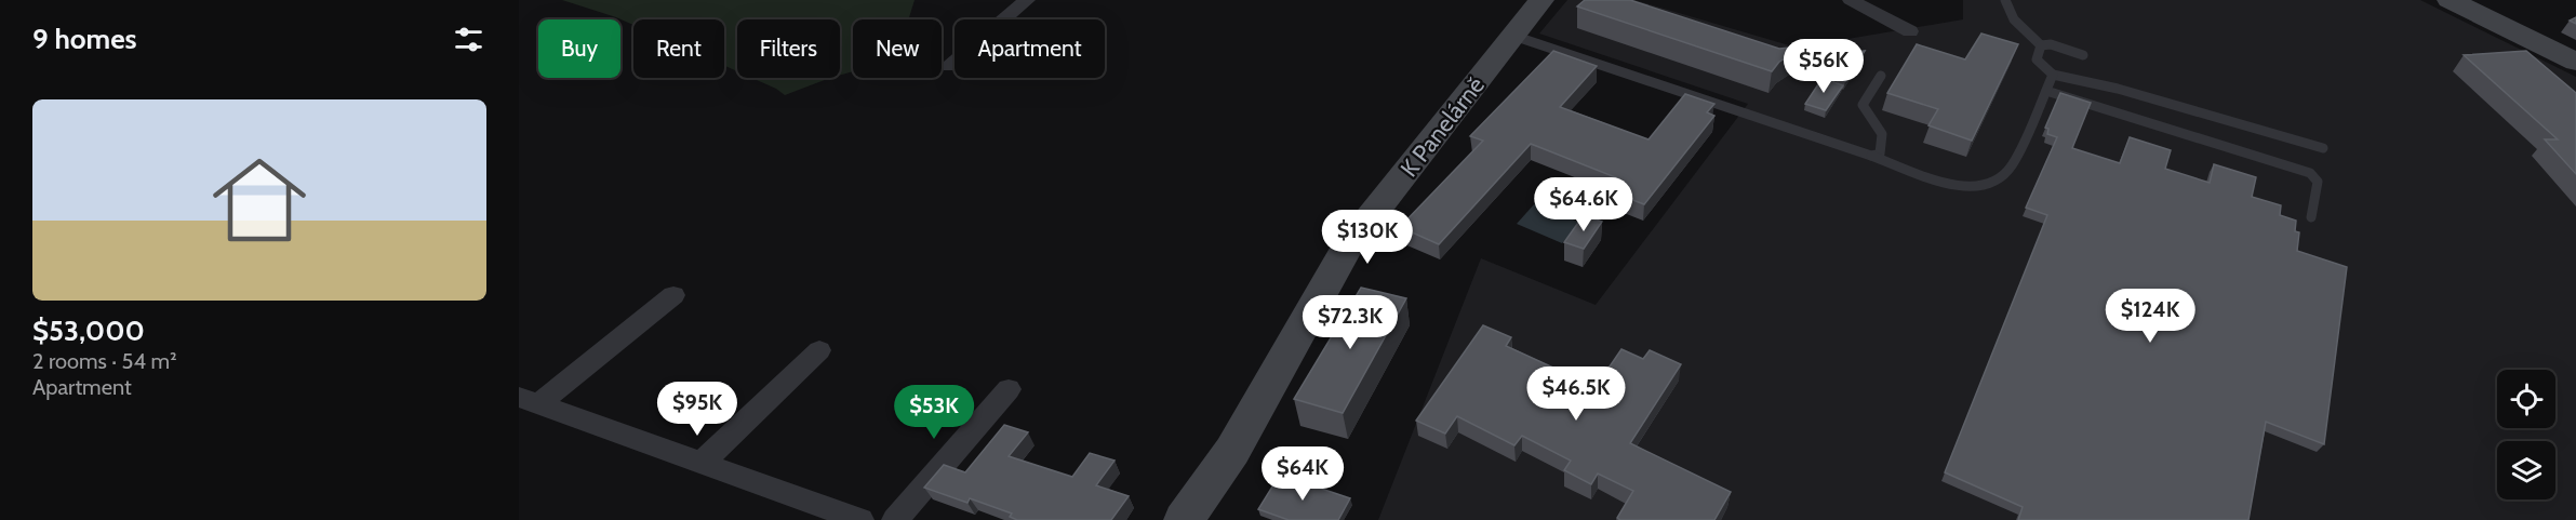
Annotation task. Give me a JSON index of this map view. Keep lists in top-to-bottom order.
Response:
{
  "streets": {
    "street": ["K Panelárně"]
  },
  "page": {
    "heading": "9 homes",
    "chip": [
      "Buy",
      "Rent",
      "Filters",
      "New",
      "Apartment"
    ],
    "price": [
      "$56K",
      "$64.6K",
      "$130K",
      "$124K",
      "$72.3K",
      "$46.5K",
      "$95K",
      "$53K",
      "$64K"
    ],
    "list": [
      {
        "name": "$53,000",
        "note": "2 rooms · 54 m² · Apartment"
      }
    ]
  }
}
